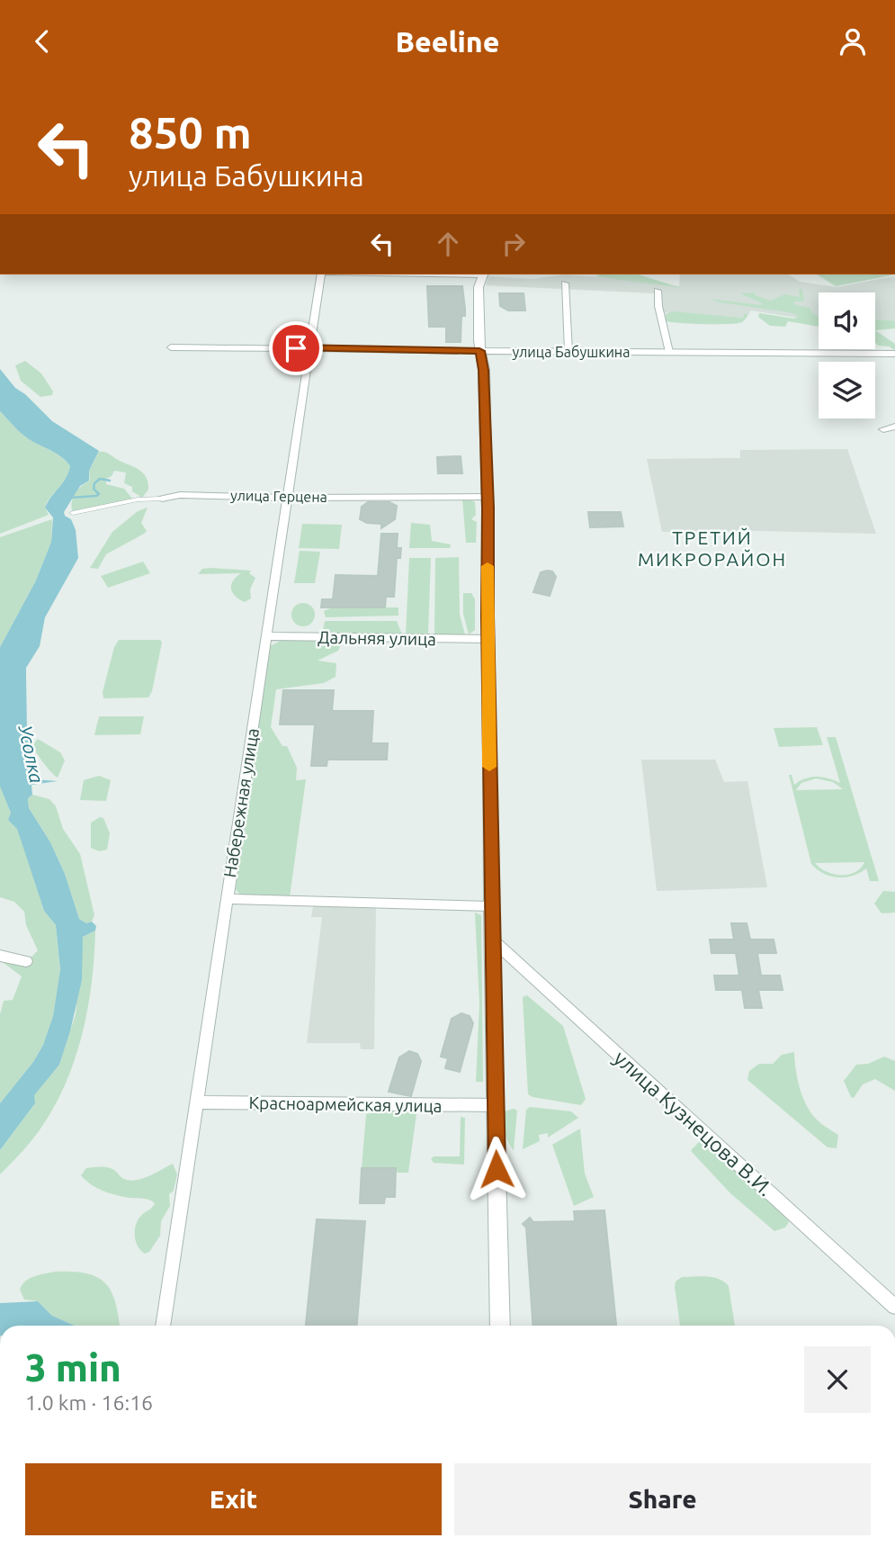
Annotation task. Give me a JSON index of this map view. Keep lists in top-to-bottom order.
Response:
{
  "streets": {
    "street": [
      "улица Бабушкина",
      "улица Герцена",
      "Дальняя улица",
      "Набережная улица",
      "Красноармейская улица",
      "улица Кузнецова В.И."
    ]
  },
  "crossings": [
    ["улица Бабушкина", "Набережная улица"],
    ["улица Герцена", "Набережная улица"],
    ["Дальняя улица", "Набережная улица"],
    ["Набережная улица", "Красноармейская улица"]
  ],
  "districts": ["ТРЕТИЙ МИКРОРАЙОН"],
  "water": ["Усолка"],
  "page": {
    "header": "Beeline",
    "turn": ["850 m", "улица Бабушкина"],
    "heading": ["3 min", "1.0 km · 16:16"],
    "buttons": ["Exit", "Share"]
  }
}
